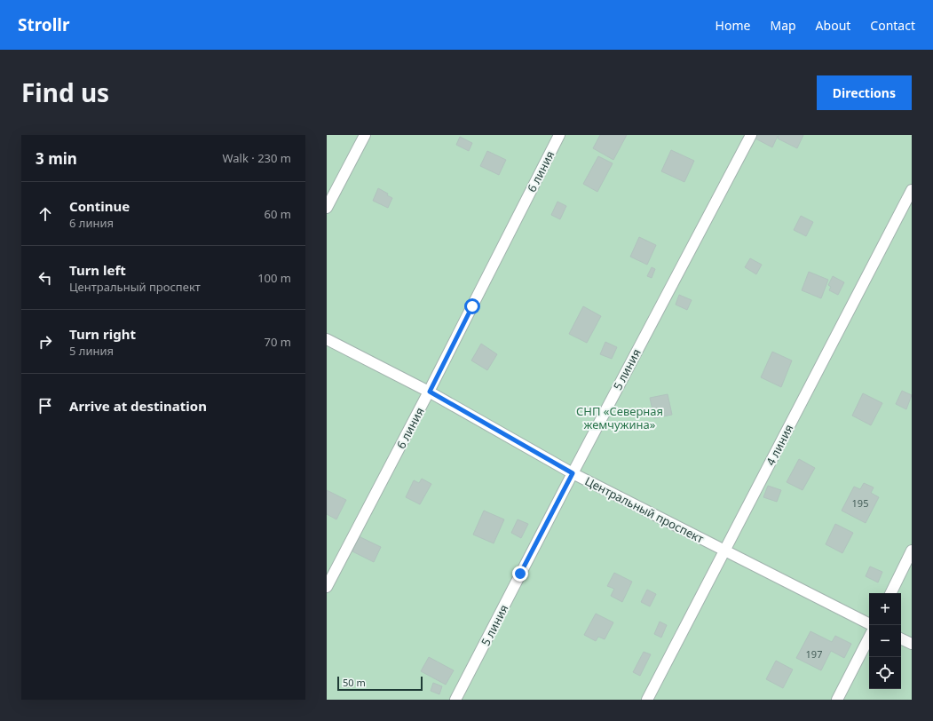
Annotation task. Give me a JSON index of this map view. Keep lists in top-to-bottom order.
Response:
{
  "streets": {
    "street": [
      "6 линия",
      "5 линия",
      "4 линия",
      "Центральный проспект"
    ]
  },
  "crossings": [
    ["6 линия", "Центральный проспект"],
    ["5 линия", "Центральный проспект"],
    ["4 линия", "Центральный проспект"]
  ],
  "parks": ["СНП «Северная жемчужина»"],
  "house_numbers": ["195", "197"],
  "scale_bar": "50 m",
  "page": {
    "header": "Strollr",
    "nav": [
      "Home",
      "Map",
      "About",
      "Contact"
    ],
    "title": "Find us",
    "buttons": "Directions",
    "heading": ["3 min", "Walk · 230 m"],
    "list": [
      ["Continue", "6 линия", "60 m"],
      ["Turn left", "Центральный проспект", "100 m"],
      ["Turn right", "5 линия", "70 m"],
      "Arrive at destination"
    ],
    "map_buttons": ["+", "−"],
    "scale": "50 m"
  }
}
